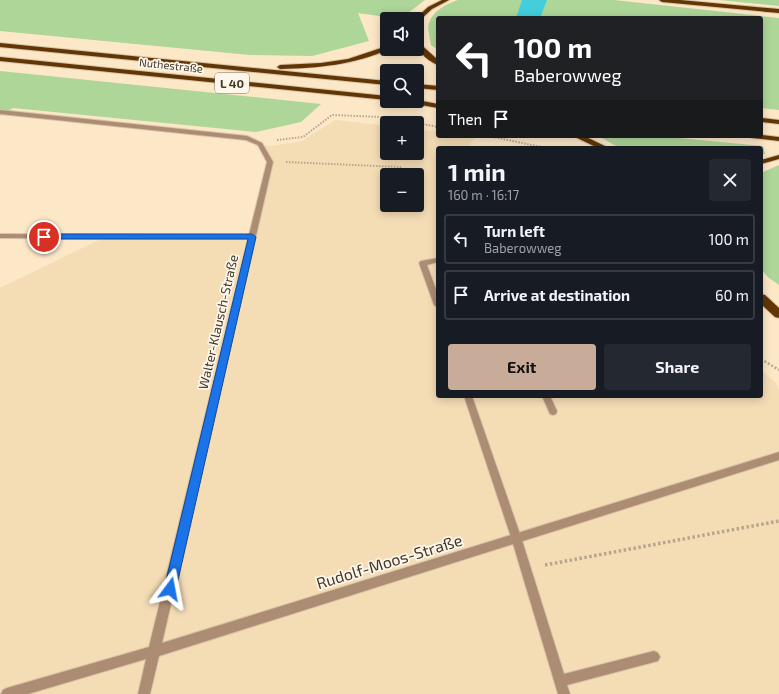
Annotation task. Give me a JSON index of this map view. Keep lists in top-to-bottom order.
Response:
{
  "streets": {
    "highway": ["Nuthestraße", "L 40"],
    "street": ["Walter-Klausch-Straße", "Rudolf-Moos-Straße"]
  },
  "crossings": [
    ["Walter-Klausch-Straße", "Rudolf-Moos-Straße"]
  ],
  "page": {
    "map_buttons": ["+", "−"],
    "turn": ["100 m", "Baberowweg"],
    "then": "Then",
    "heading": ["1 min", "160 m · 16:17"],
    "list": [
      {
        "name": "Turn left",
        "note": "Baberowweg",
        "value": "100 m"
      },
      {
        "name": "Arrive at destination",
        "value": "60 m"
      }
    ],
    "buttons": ["Exit", "Share"]
  }
}
